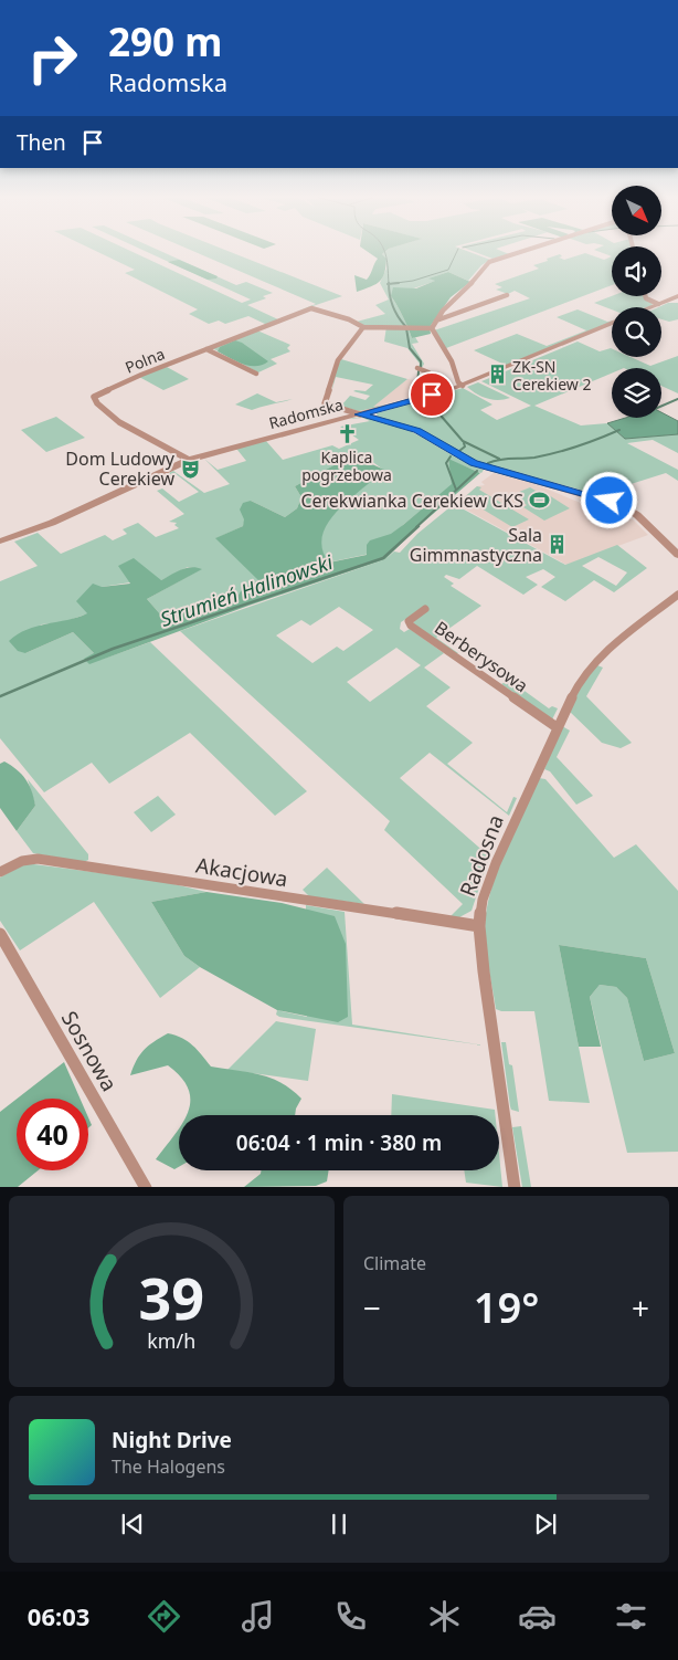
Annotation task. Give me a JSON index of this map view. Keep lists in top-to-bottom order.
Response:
{
  "streets": {
    "street": [
      "Polna",
      "Radomska",
      "Berberysowa",
      "Radosna",
      "Akacjowa",
      "Sosnowa"
    ]
  },
  "crossings": [
    ["Polna", "Radomska"],
    ["Berberysowa", "Radosna"],
    ["Radosna", "Akacjowa"]
  ],
  "water": ["Strumień Halinowski"],
  "places": {
    "building": ["ZK-SN Cerekiew 2", "Sala Gimmnastyczna"],
    "church": ["Kaplica pogrzebowa"],
    "theatre": ["Dom Ludowy Cerekiew"],
    "sports": ["Cerekwianka Cerekiew CKS"]
  },
  "north": "bottom right",
  "page": {
    "turn": ["290 m", "Radomska"],
    "then": "Then",
    "limit": "40",
    "trip": "06:04 · 1 min · 380 m",
    "tile": "Climate",
    "heat": ["−", "19°", "+"],
    "song": ["Night Drive", "The Halogens"],
    "tabs": "06:03",
    "gauge": ["39", "km/h"]
  }
}
